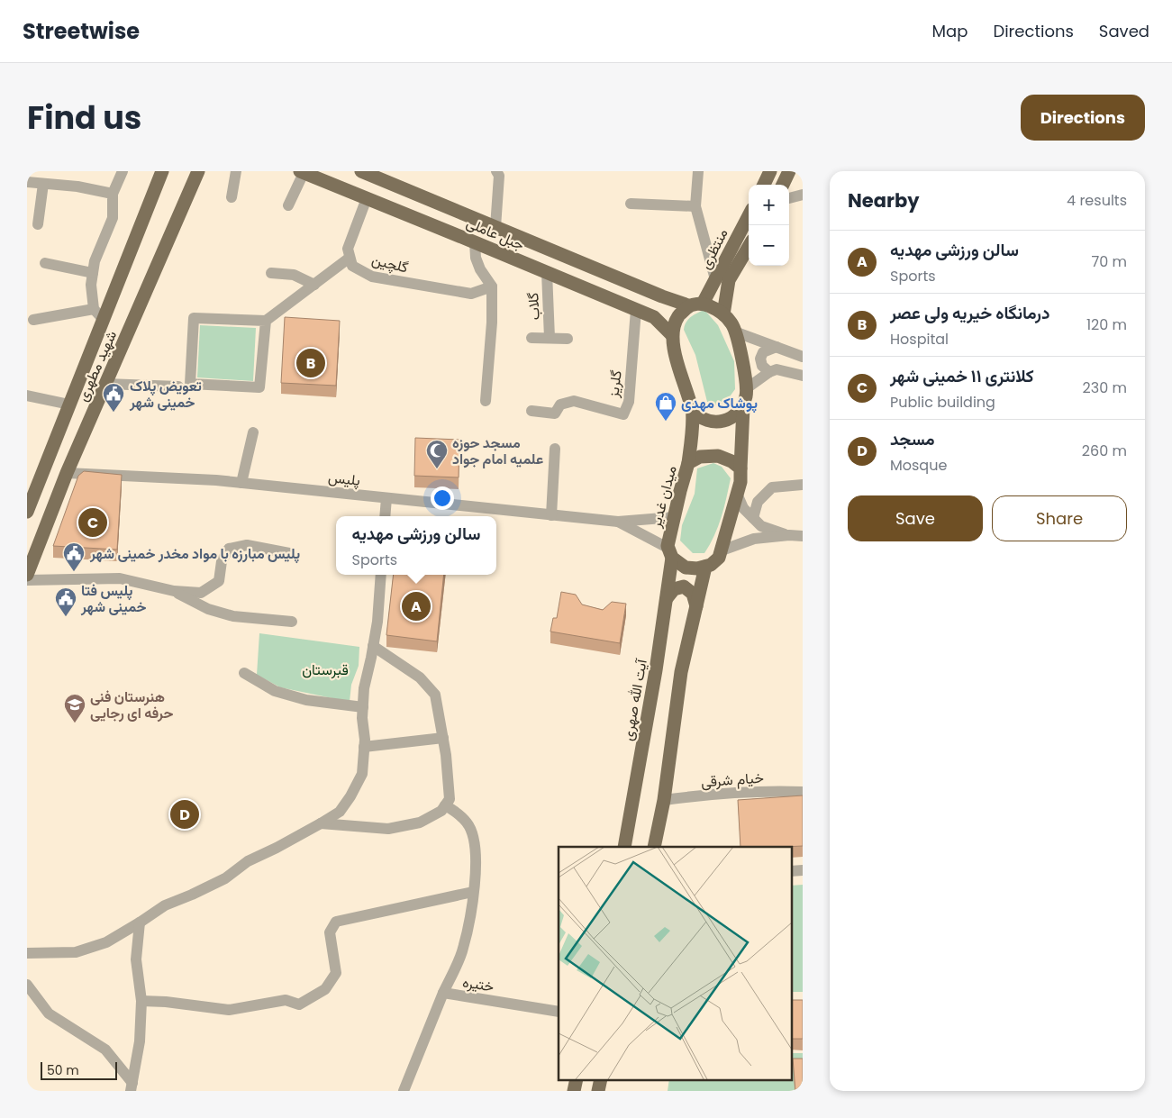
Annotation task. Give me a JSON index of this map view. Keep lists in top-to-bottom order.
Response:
{
  "streets": {
    "main road": [
      "جبل عاملی",
      "منتظری",
      "شهید مطهری",
      "میدان غدیر",
      "آیت الله صهری"
    ],
    "street": [
      "گلچین",
      "گلاب",
      "گلریز",
      "پلیس",
      "خیام شرقی",
      "ختیره"
    ]
  },
  "crossings": [
    ["جبل عاملی", "گلاب"],
    ["جبل عاملی", "گلریز"],
    ["شهید مطهری", "پلیس"],
    ["میدان غدیر", "آیت الله صهری"]
  ],
  "parks": ["قبرستان"],
  "places": {
    "public building": ["تعویض پلاک خمینی شهر", "پلیس مبارزه با مواد مخدر خمینی شهر", "پلیس فتا خمینی شهر"],
    "shop": ["پوشاک مهدی"],
    "mosque": ["مسجد حوزه علمیه امام جواد"],
    "school or university": ["هنرستان فنی حرفه ای رجایی"]
  },
  "scale_bar": "50 m",
  "page": {
    "header": "Streetwise",
    "nav": ["Map", "Directions", "Saved"],
    "title": "Find us",
    "buttons": [
      "Directions",
      ["Save", "Share"]
    ],
    "heading": ["Nearby", "4 results"],
    "map_buttons": ["+", "−"],
    "list": [
      {
        "mark": "A",
        "name": "سالن ورزشی مهدیه",
        "note": "Sports",
        "value": "70 m"
      },
      {
        "mark": "B",
        "name": "درمانگاه خیریه ولی عصر",
        "note": "Hospital",
        "value": "120 m"
      },
      {
        "mark": "C",
        "name": "کلانتری ۱۱ خمینی شهر",
        "note": "Public building",
        "value": "230 m"
      },
      {
        "mark": "D",
        "name": "مسجد",
        "note": "Mosque",
        "value": "260 m"
      }
    ],
    "pins": [
      "B",
      "C",
      "A",
      "D"
    ],
    "popup": ["سالن ورزشی مهدیه", "Sports"],
    "scale": "50 m"
  }
}
